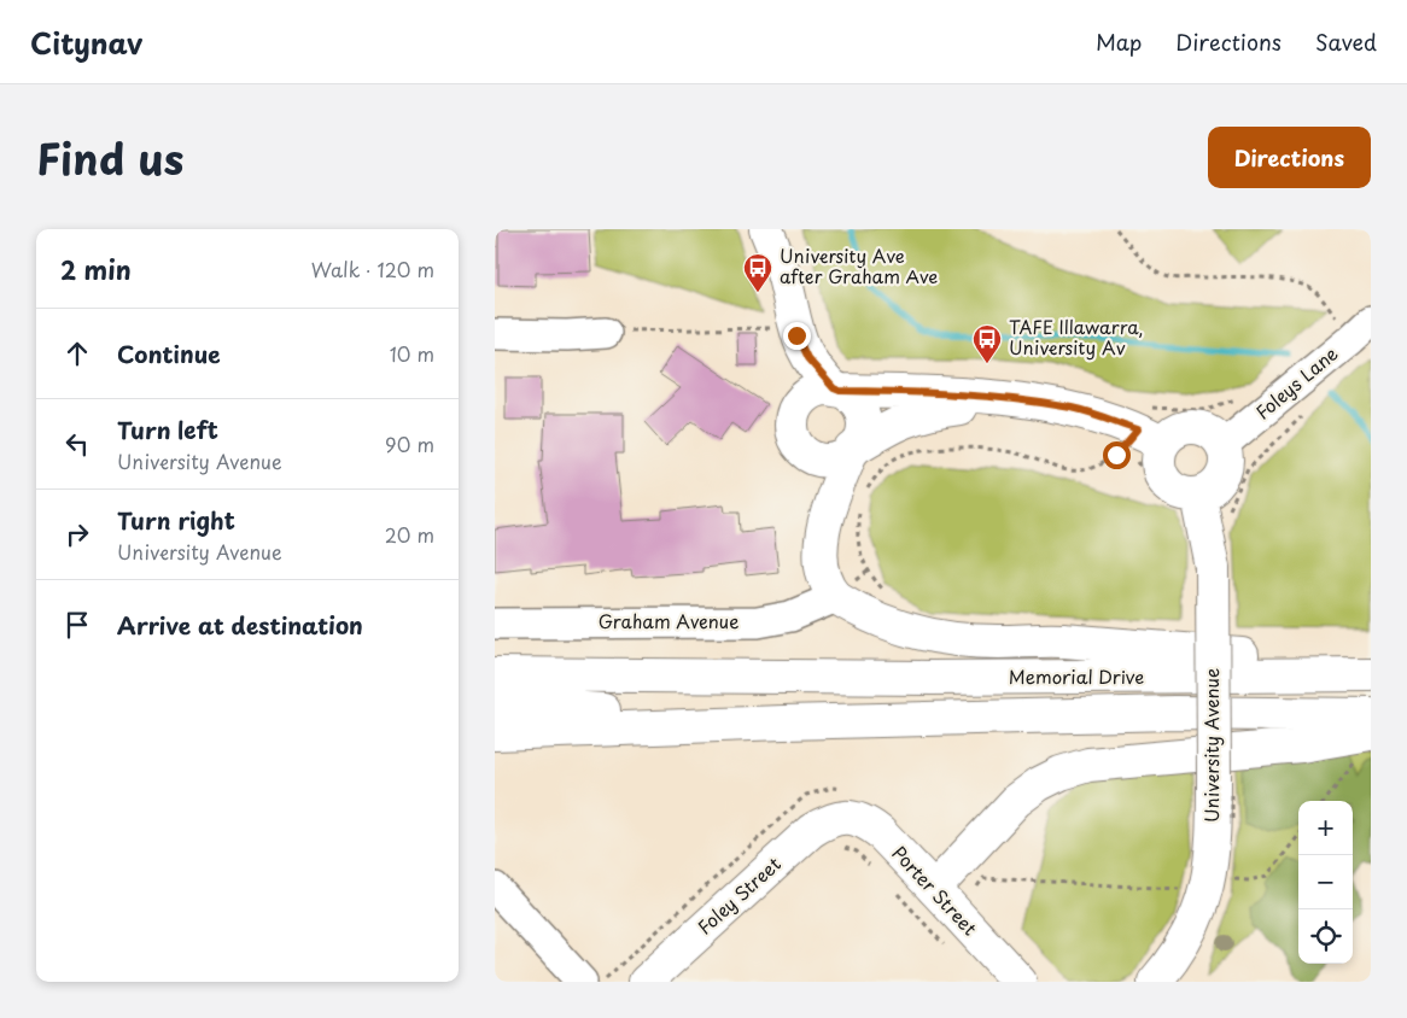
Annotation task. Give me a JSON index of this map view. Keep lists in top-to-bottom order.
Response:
{
  "streets": {
    "main road": [
      "Memorial Drive",
      "University Avenue",
      "Porter Street",
      "Foley Street"
    ],
    "street": ["Foleys Lane", "Graham Avenue"]
  },
  "crossings": [
    ["Porter Street", "Foley Street"]
  ],
  "places": {
    "bus stop": ["University Ave after Graham Ave", "TAFE Illawarra, University Av"]
  },
  "page": {
    "header": "Citynav",
    "nav": ["Map", "Directions", "Saved"],
    "title": "Find us",
    "buttons": "Directions",
    "heading": ["2 min", "Walk · 120 m"],
    "list": [
      ["Continue", "10 m"],
      ["Turn left", "University Avenue", "90 m"],
      ["Turn right", "University Avenue", "20 m"],
      "Arrive at destination"
    ],
    "map_buttons": ["+", "−"]
  }
}
